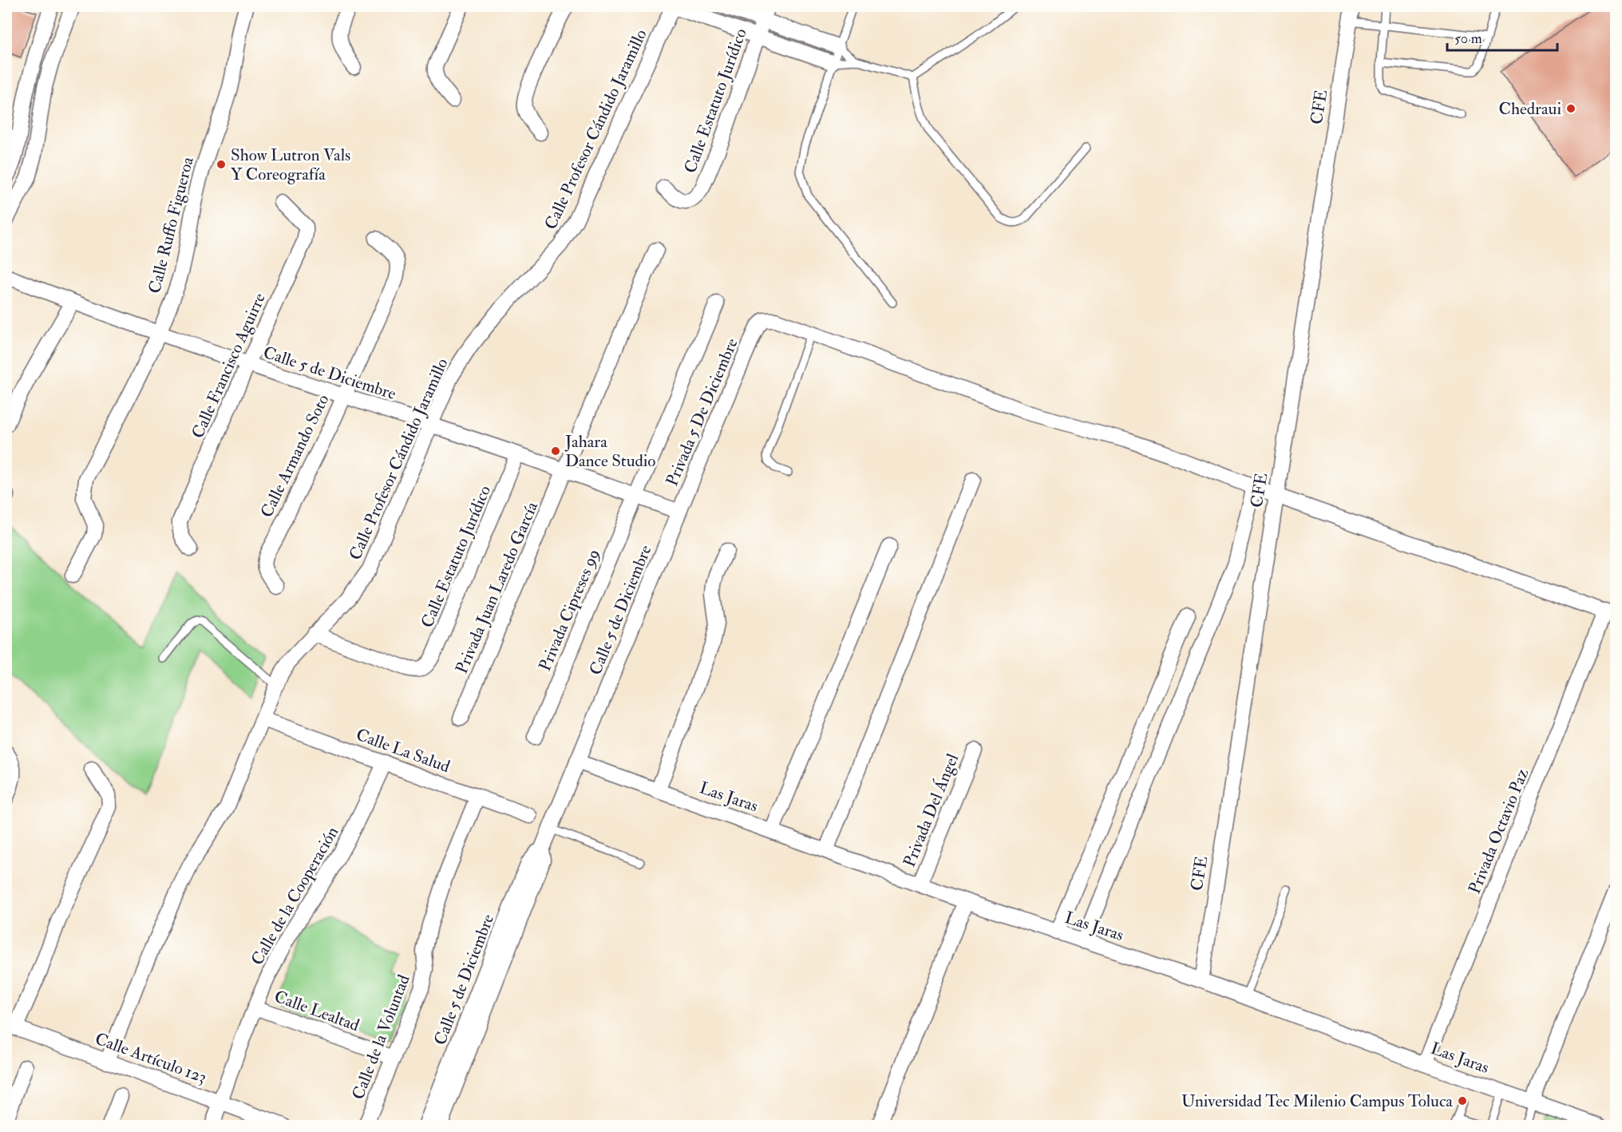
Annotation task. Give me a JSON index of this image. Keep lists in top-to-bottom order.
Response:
{
  "streets": {
    "street": [
      "Calle Estatuto Jurídico",
      "CFE",
      "Calle Profesor Cándido Jaramillo",
      "Calle Ruffo Figueroa",
      "Calle Francisco Aguirre",
      "Calle 5 de Diciembre",
      "Privada 5 De Diciembre",
      "Calle Armando Soto",
      "Privada Juan Laredo García",
      "Privada Cipreses 99",
      "Calle La Salud",
      "Las Jaras",
      "Privada Del Ángel",
      "Privada Octavio Paz",
      "Calle de la Cooperación",
      "Calle Lealtad",
      "Calle de la Voluntad",
      "Calle Artículo 123"
    ]
  },
  "crossings": [
    ["Calle Estatuto Jurídico", "Calle Profesor Cándido Jaramillo"],
    ["Calle Estatuto Jurídico", "Calle 5 de Diciembre"],
    ["CFE", "Las Jaras"],
    ["Calle Profesor Cándido Jaramillo", "Calle 5 de Diciembre"],
    ["Calle Profesor Cándido Jaramillo", "Calle La Salud"],
    ["Calle Profesor Cándido Jaramillo", "Calle Artículo 123"],
    ["Calle Ruffo Figueroa", "Calle 5 de Diciembre"],
    ["Calle Francisco Aguirre", "Calle 5 de Diciembre"],
    ["Calle 5 de Diciembre", "Privada 5 De Diciembre"],
    ["Calle 5 de Diciembre", "Calle Armando Soto"],
    ["Calle 5 de Diciembre", "Privada Juan Laredo García"],
    ["Calle 5 de Diciembre", "Privada Cipreses 99"],
    ["Calle 5 de Diciembre", "Las Jaras"],
    ["Calle La Salud", "Calle de la Cooperación"],
    ["Calle La Salud", "Calle de la Voluntad"],
    ["Las Jaras", "Privada Del Ángel"],
    ["Las Jaras", "Privada Octavio Paz"],
    ["Calle de la Cooperación", "Calle Lealtad"],
    ["Calle de la Cooperación", "Calle Artículo 123"],
    ["Calle Lealtad", "Calle de la Voluntad"]
  ],
  "places": [
    "Chedraui",
    "Show Lutron Vals Y Coreografía",
    "Jahara Dance Studio",
    "Universidad Tec Milenio Campus Toluca"
  ],
  "scale_bar": "50 m"
}
